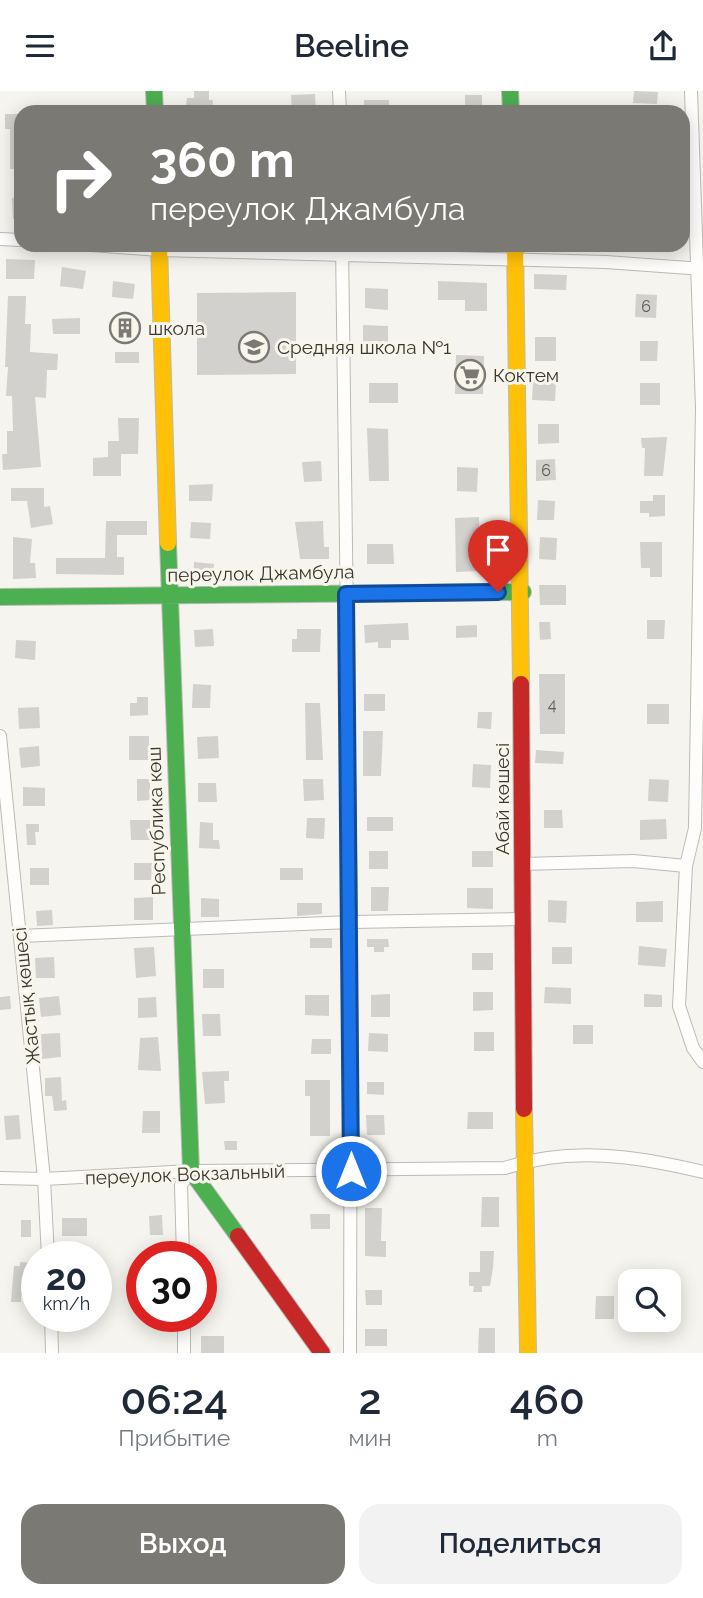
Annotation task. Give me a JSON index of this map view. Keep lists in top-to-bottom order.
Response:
{
  "streets": {
    "main road": ["переулок Джамбула", "Абай көшесі", "Республика көш"],
    "street": ["Жастық көшесі", "переулок Вокзальный"]
  },
  "crossings": [
    ["переулок Джамбула", "Абай көшесі"],
    ["переулок Джамбула", "Республика көш"],
    ["Абай көшесі", "переулок Вокзальный"],
    ["Республика көш", "переулок Вокзальный"],
    ["Жастық көшесі", "переулок Вокзальный"]
  ],
  "places": {
    "building": ["школа"],
    "school or university": ["Средняя школа №1"],
    "supermarket": ["Коктем"]
  },
  "house_numbers": ["6", "6", "4"],
  "page": {
    "header": "Beeline",
    "turn": ["360 m", "переулок Джамбула"],
    "speed": "20 km/h",
    "limit": "30",
    "eta": [
      "06:24",
      "Прибытие",
      "2",
      "мин",
      "460",
      "m"
    ],
    "buttons": ["Выход", "Поделиться"]
  }
}
